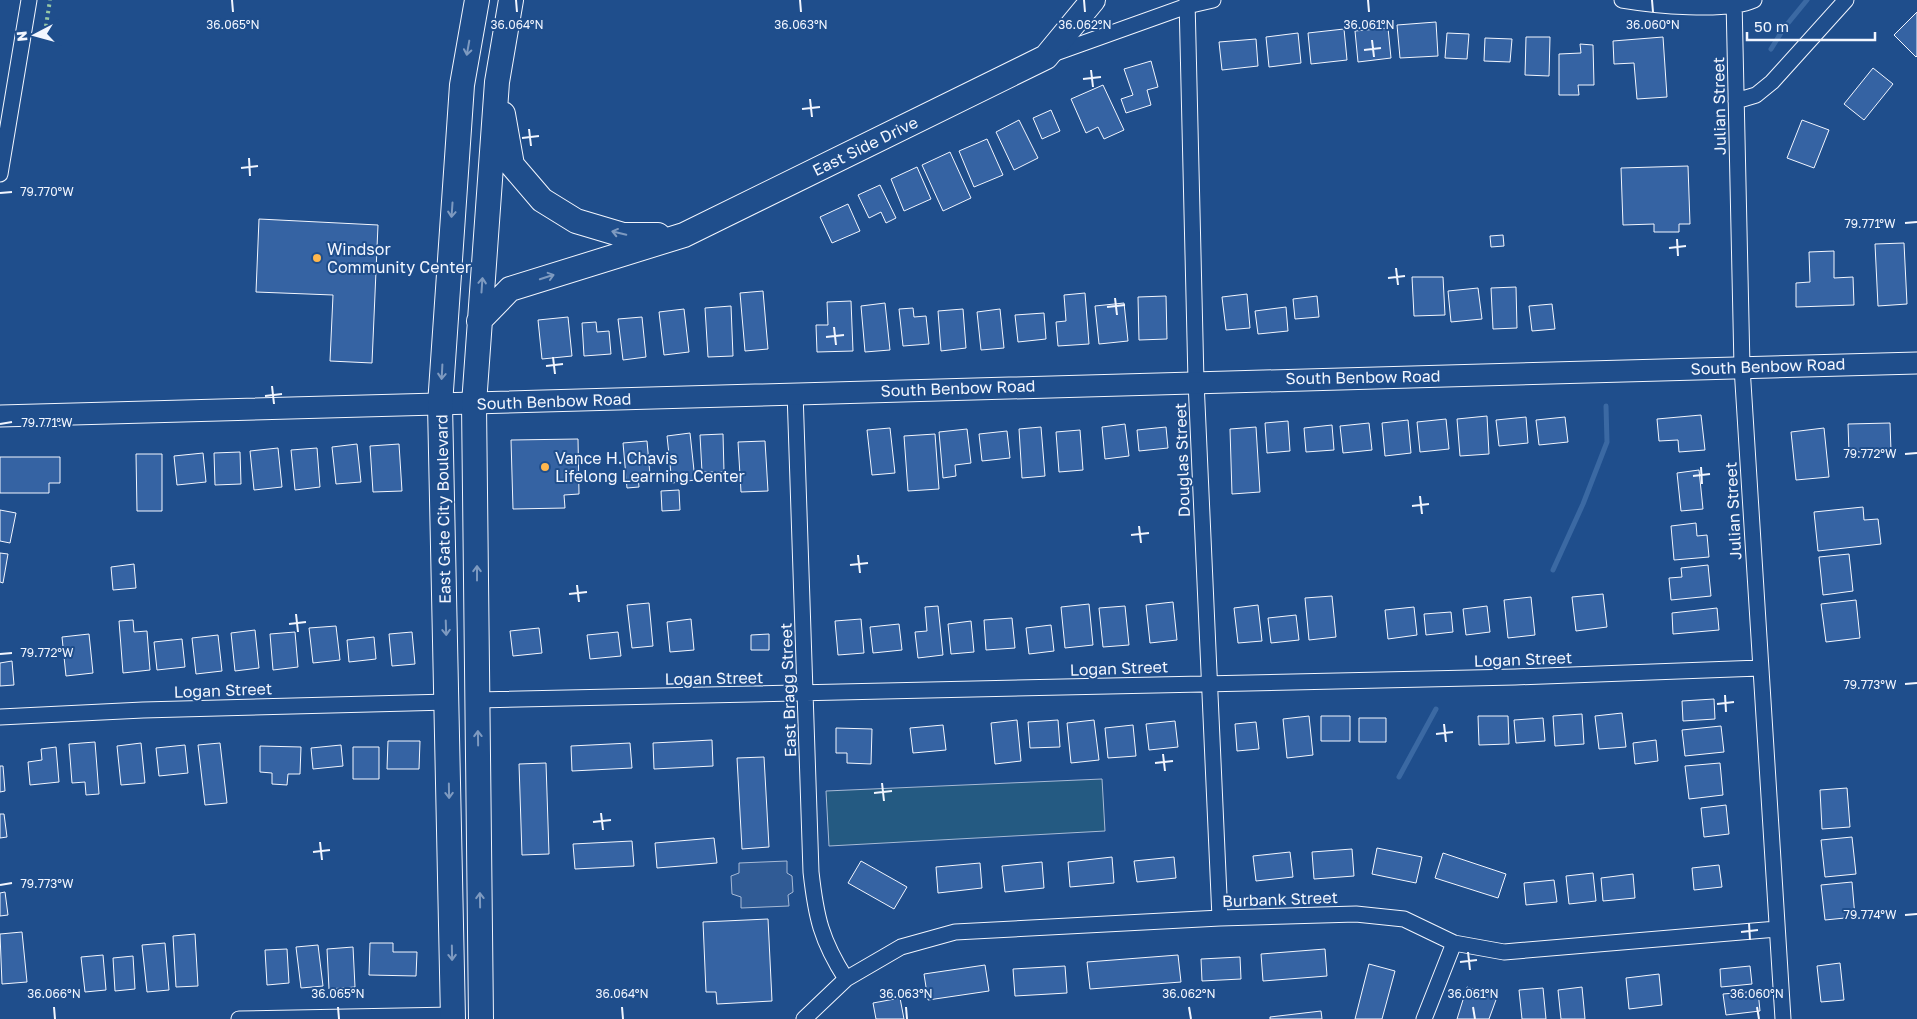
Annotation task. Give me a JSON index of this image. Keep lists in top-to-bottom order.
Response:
{
  "streets": {
    "main road": ["East Side Drive", "South Benbow Road", "East Gate City Boulevard"],
    "street": [
      "Julian Street",
      "Douglas Street",
      "Logan Street",
      "East Bragg Street",
      "Burbank Street"
    ]
  },
  "crossings": [
    ["Julian Street", "South Benbow Road"],
    ["Julian Street", "Logan Street"],
    ["Julian Street", "Burbank Street"],
    ["East Side Drive", "Douglas Street"],
    ["East Side Drive", "East Gate City Boulevard"],
    ["South Benbow Road", "Douglas Street"],
    ["South Benbow Road", "East Gate City Boulevard"],
    ["South Benbow Road", "East Bragg Street"],
    ["Douglas Street", "Logan Street"],
    ["Douglas Street", "Burbank Street"],
    ["East Gate City Boulevard", "Logan Street"],
    ["Logan Street", "East Bragg Street"],
    ["East Bragg Street", "Burbank Street"]
  ],
  "places": ["Windsor Community Center", "Vance H. Chavis Lifelong Learning Center"],
  "scale_bar": "50 m",
  "north": "left",
  "coordinates": [
    "36.065°N",
    "36.064°N",
    "36.063°N",
    "36.062°N",
    "36.061°N",
    "36.060°N",
    "79.770°W",
    "79.771°W",
    "79.772°W",
    "79.773°W",
    "79.774°W",
    "36.066°N"
  ]
}
